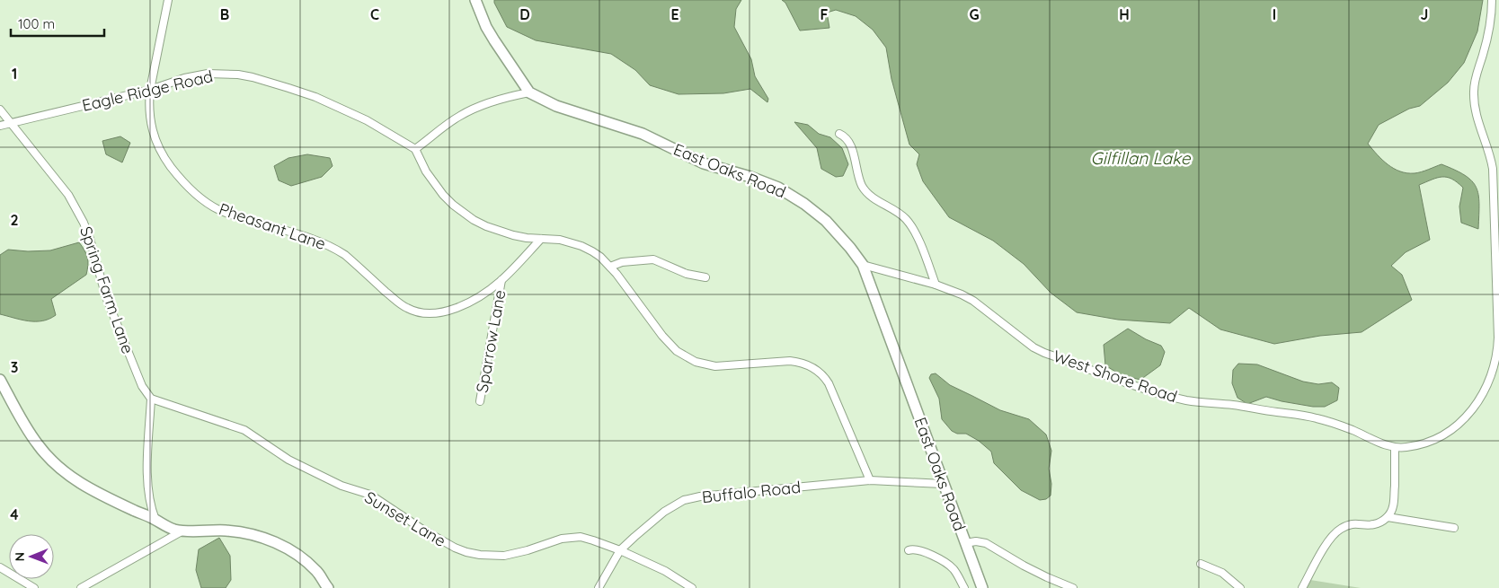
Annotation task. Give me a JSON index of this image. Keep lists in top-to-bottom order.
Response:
{
  "streets": {
    "street": [
      "Eagle Ridge Road",
      "East Oaks Road",
      "Pheasant Lane",
      "Spring Farm Lane",
      "Sparrow Lane",
      "West Shore Road",
      "Buffalo Road",
      "Sunset Lane"
    ]
  },
  "crossings": [
    ["Eagle Ridge Road", "Pheasant Lane"],
    ["Eagle Ridge Road", "Spring Farm Lane"],
    ["East Oaks Road", "West Shore Road"],
    ["East Oaks Road", "Buffalo Road"],
    ["Pheasant Lane", "Sparrow Lane"],
    ["Spring Farm Lane", "Sunset Lane"],
    ["Buffalo Road", "Sunset Lane"]
  ],
  "water": ["Gilfillan Lake"],
  "scale_bar": "100 m",
  "north": "left",
  "grid": {
    "columns": [
      "B",
      "C",
      "D",
      "E",
      "F",
      "G",
      "H",
      "I",
      "J"
    ],
    "rows": [
      "1",
      "2",
      "3",
      "4"
    ]
  }
}
